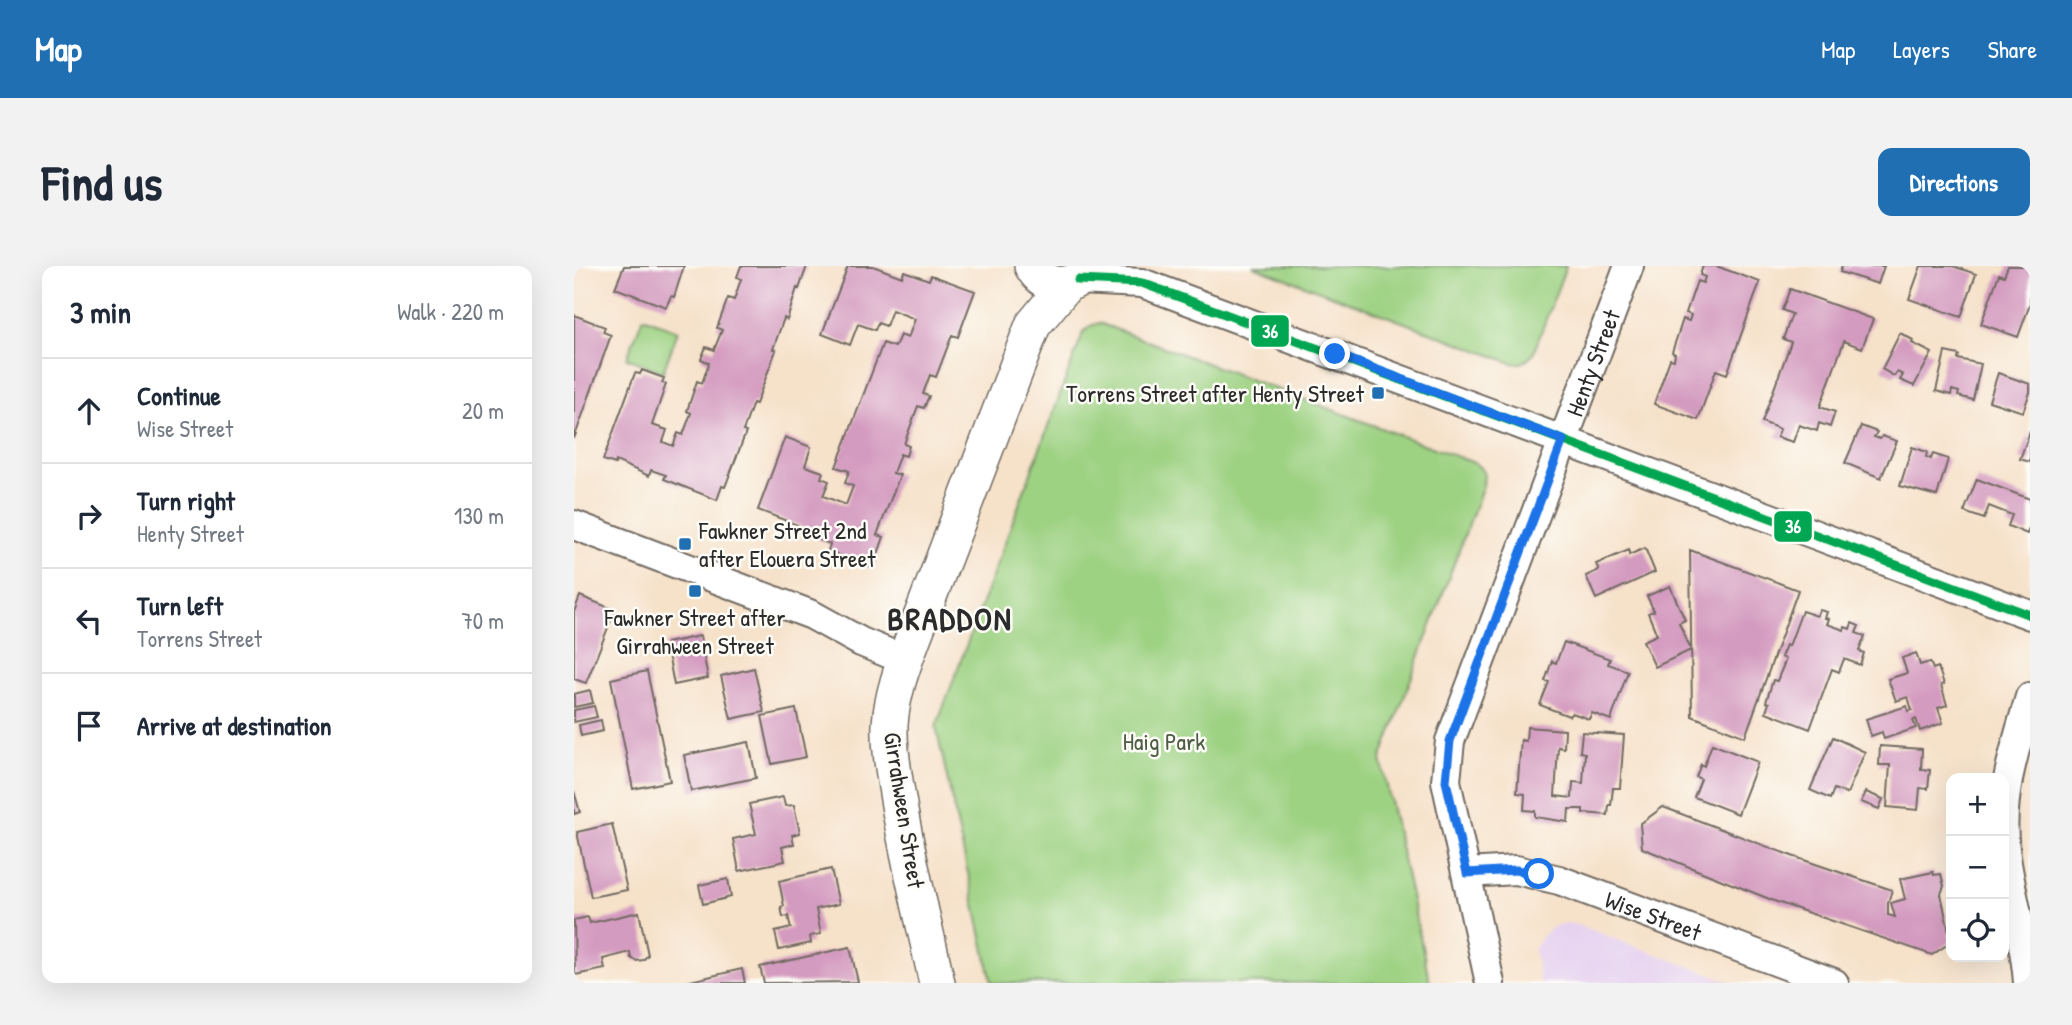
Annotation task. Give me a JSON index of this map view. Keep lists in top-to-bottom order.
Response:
{
  "streets": {
    "street": ["Henty Street", "Girrahween Street", "Wise Street"]
  },
  "crossings": [
    ["Henty Street", "Wise Street"]
  ],
  "districts": ["BRADDON"],
  "parks": ["Haig Park"],
  "places": {
    "transit": ["Torrens Street after Henty Street", "Fawkner Street 2nd after Elouera Street", "Fawkner Street after Girrahween Street"]
  },
  "lines": ["transit line 36"],
  "page": {
    "header": "Map",
    "nav": ["Map", "Layers", "Share"],
    "buttons": "Directions",
    "title": "Find us",
    "heading": ["3 min", "Walk · 220 m"],
    "list": [
      ["Continue", "Wise Street", "20 m"],
      ["Turn right", "Henty Street", "130 m"],
      ["Turn left", "Torrens Street", "70 m"],
      "Arrive at destination"
    ],
    "map_buttons": ["+", "−"]
  }
}
